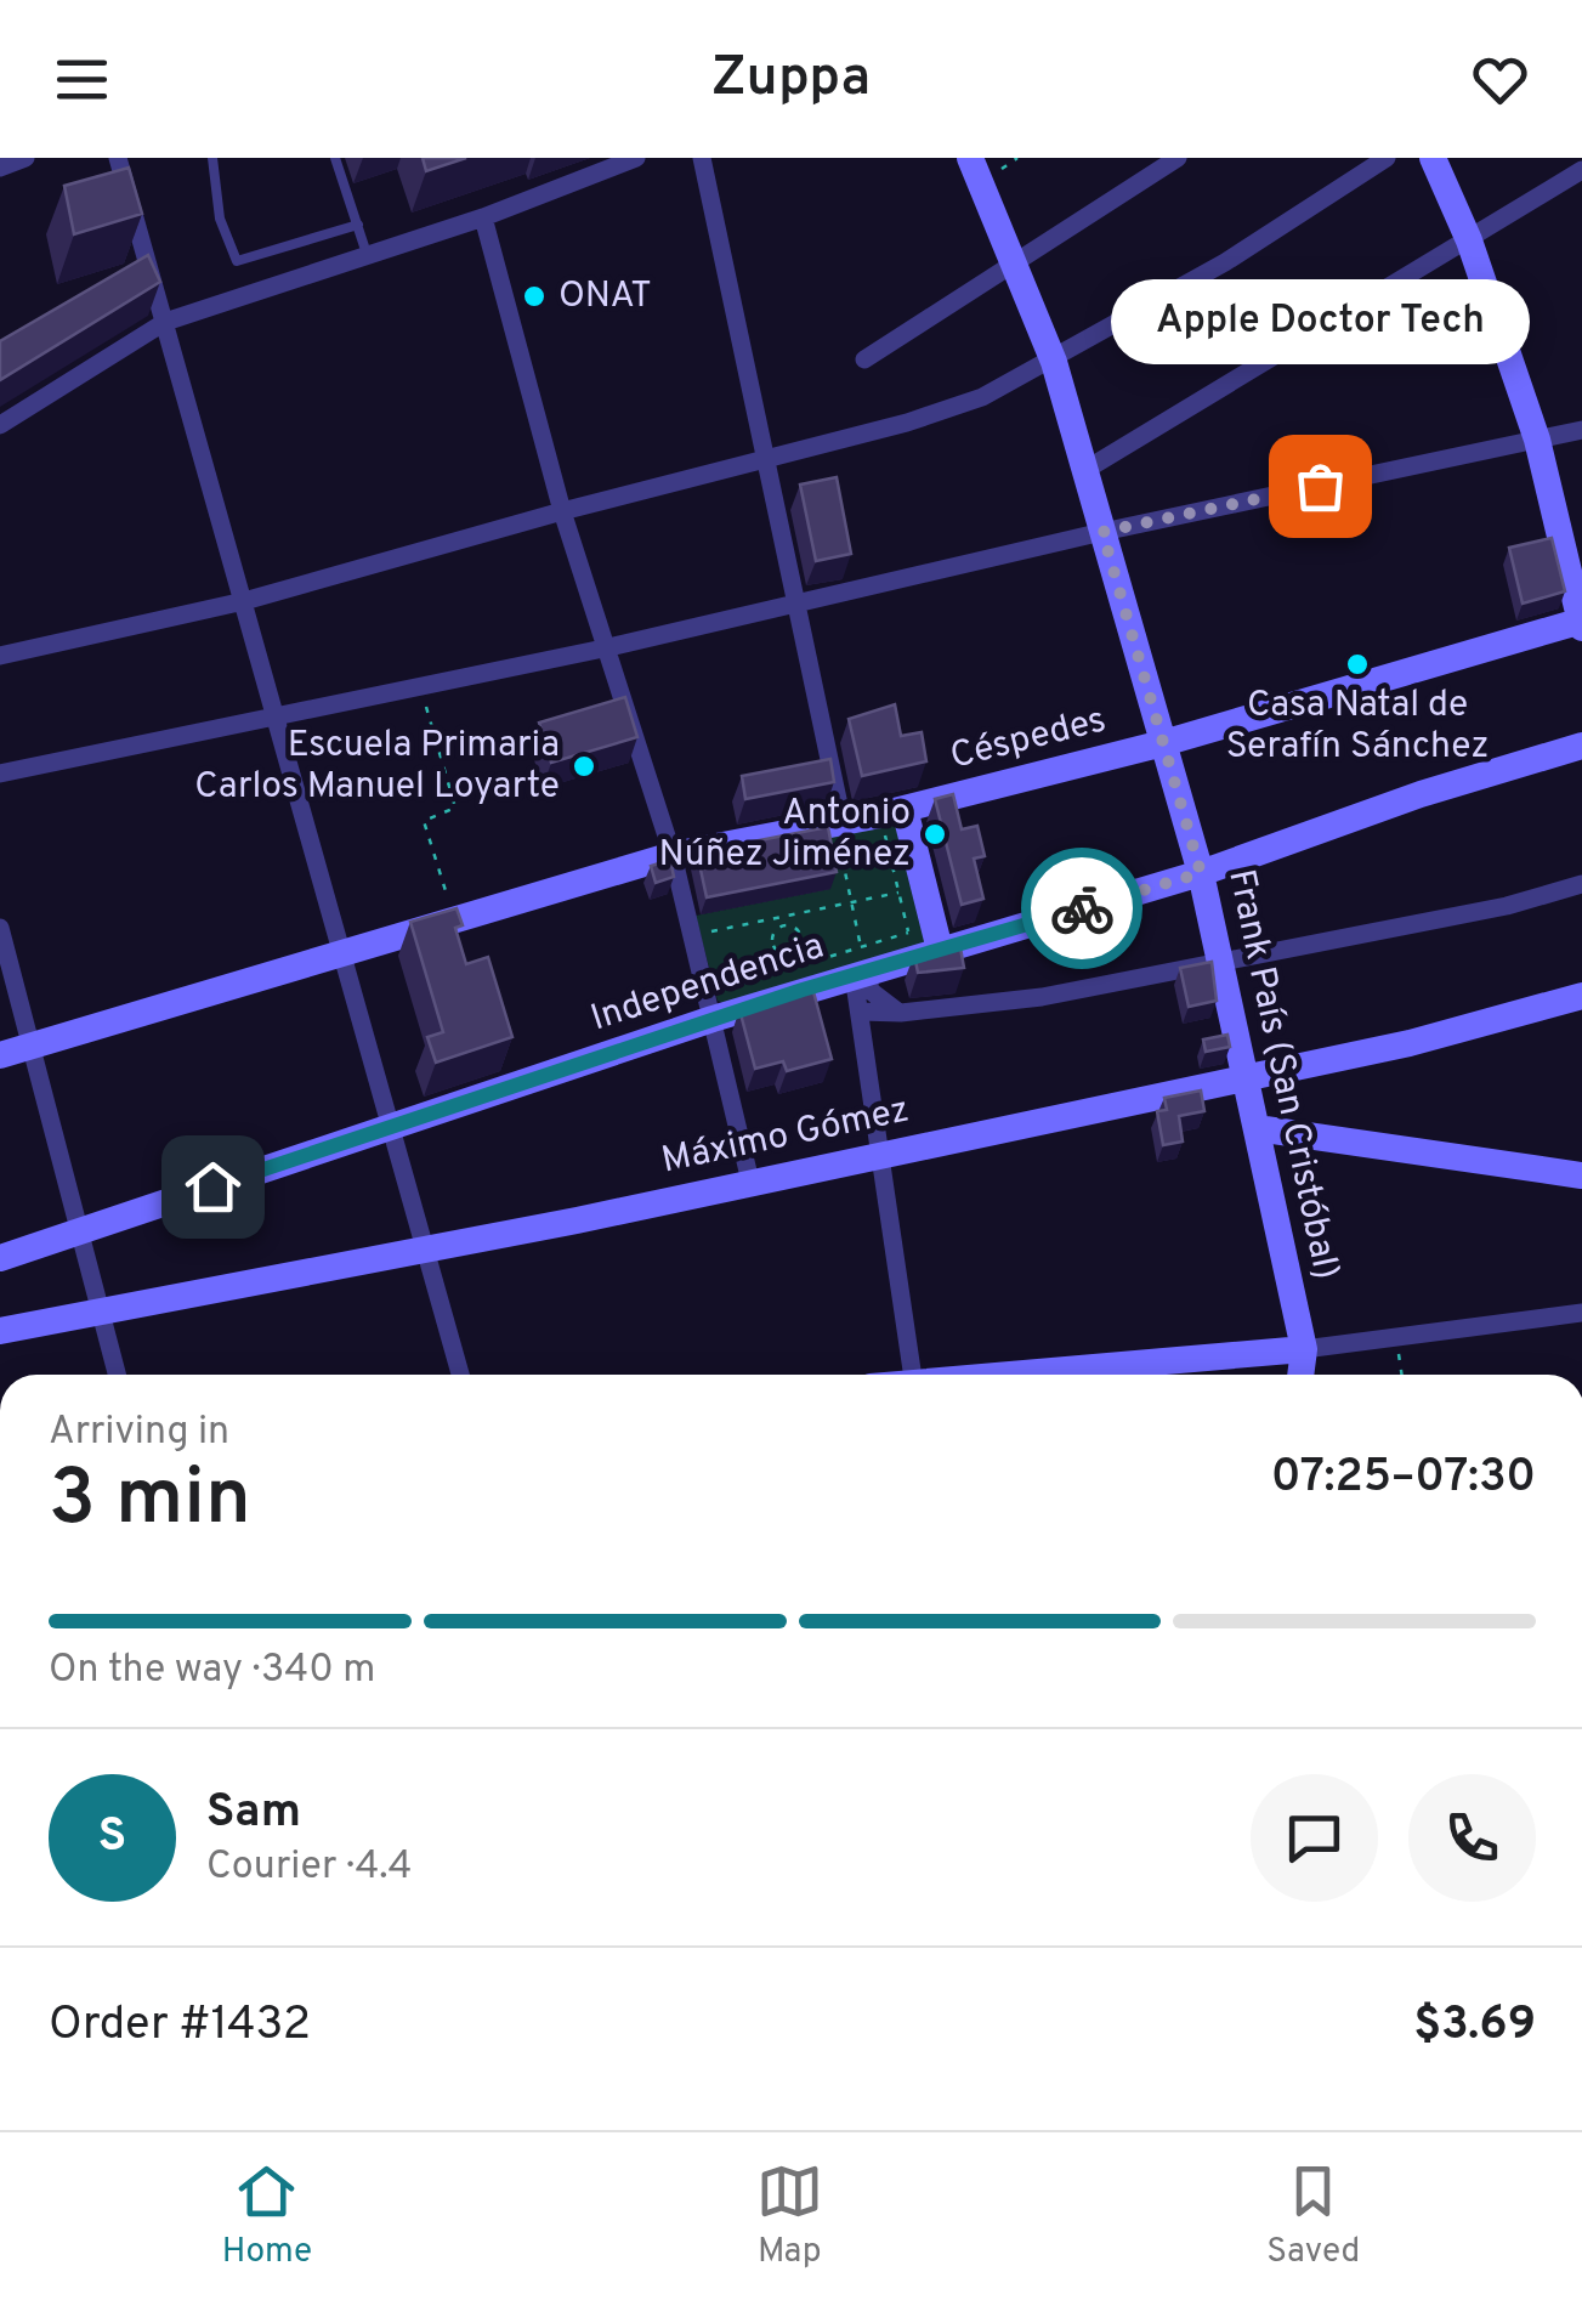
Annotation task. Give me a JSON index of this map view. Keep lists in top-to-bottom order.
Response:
{
  "streets": {
    "street": [
      "Céspedes",
      "Independencia",
      "Frank País (San Cristóbal)",
      "Máximo Gómez"
    ]
  },
  "crossings": [
    ["Céspedes", "Frank País (San Cristóbal)"],
    ["Independencia", "Frank País (San Cristóbal)"],
    ["Frank País (San Cristóbal)", "Máximo Gómez"]
  ],
  "places": [
    "ONAT",
    "Apple Doctor Tech",
    "Casa Natal de Serafín Sánchez",
    "Escuela Primaria Carlos Manuel Loyarte",
    "Antonio Núñez Jiménez"
  ],
  "page": {
    "header": "Zuppa",
    "bubble": "Apple Doctor Tech",
    "heading": ["3 min", "Arriving in", "07:25–07:30"],
    "panel": [
      "Sam",
      "Courier · 4.4",
      "Order #1432",
      "$3.69"
    ],
    "bar": "On the way · 340 m",
    "round": "S",
    "tabs": ["Home", "Map", "Saved"]
  }
}
